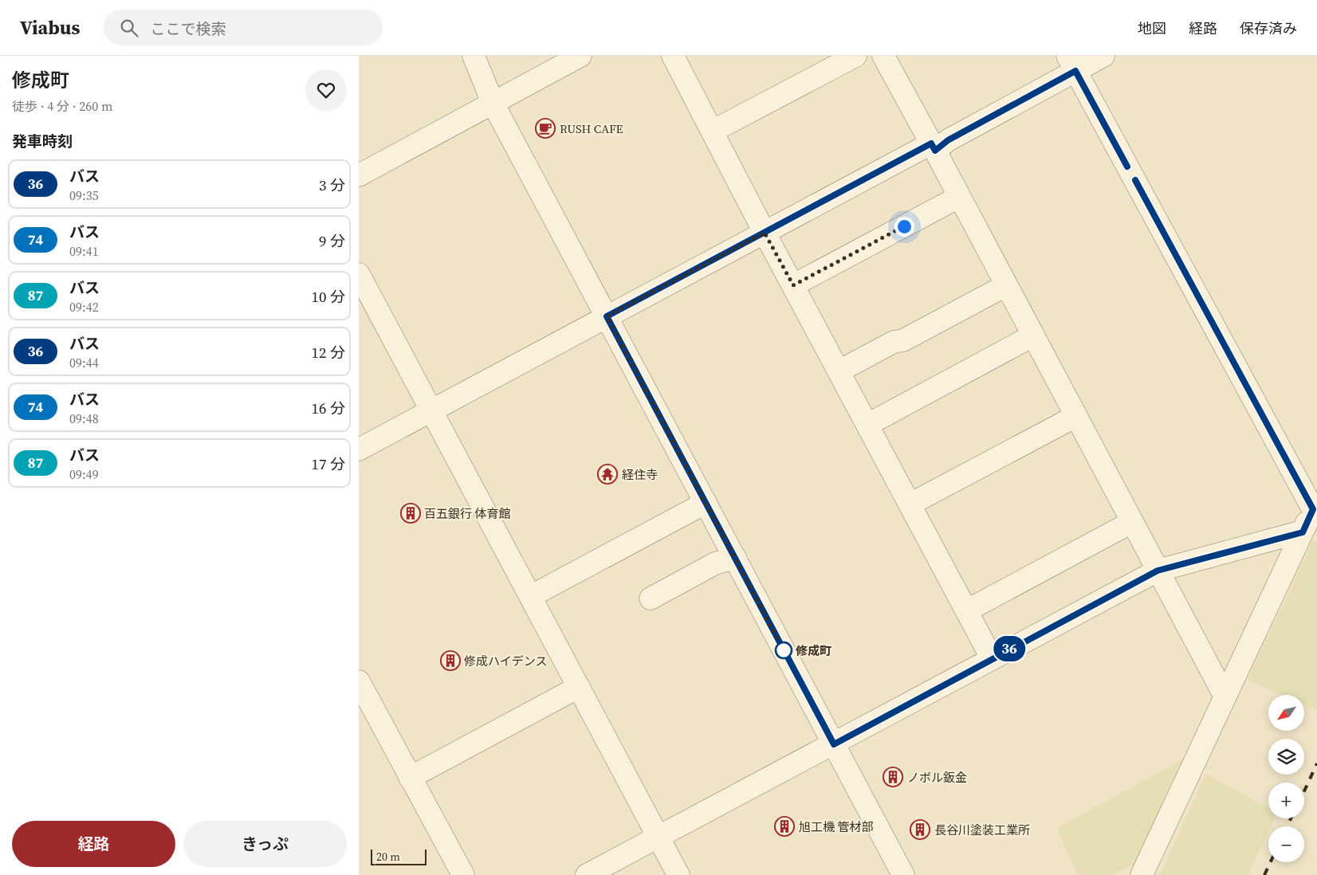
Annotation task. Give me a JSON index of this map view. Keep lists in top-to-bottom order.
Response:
{
  "places": {
    "cafe": ["RUSH CAFE"],
    "temple": ["経住寺"],
    "building": [
      "百五銀行 体育館",
      "修成ハイデンス",
      "ノボル鈑金",
      "旭工機 管材部",
      "長谷川塗装工業所"
    ],
    "other": ["修成町"]
  },
  "lines": ["bus line 36"],
  "scale_bar": "20 m",
  "north": "bottom left",
  "page": {
    "header": "Viabus",
    "search": "ここで検索",
    "nav": ["地図", "経路", "保存済み"],
    "heading": [
      ["修成町", "徒歩 · 4 分 · 260 m"],
      "発車時刻"
    ],
    "on_map": "36",
    "list": [
      {
        "mark": "36",
        "name": "バス",
        "note": "09:35",
        "value": "3 分"
      },
      {
        "mark": "74",
        "name": "バス",
        "note": "09:41",
        "value": "9 分"
      },
      {
        "mark": "87",
        "name": "バス",
        "note": "09:42",
        "value": "10 分"
      },
      {
        "mark": "36",
        "name": "バス",
        "note": "09:44",
        "value": "12 分"
      },
      {
        "mark": "74",
        "name": "バス",
        "note": "09:48",
        "value": "16 分"
      },
      {
        "mark": "87",
        "name": "バス",
        "note": "09:49",
        "value": "17 分"
      }
    ],
    "map_buttons": ["+", "−"],
    "buttons": ["経路", "きっぷ"],
    "scale": "20 m"
  }
}
